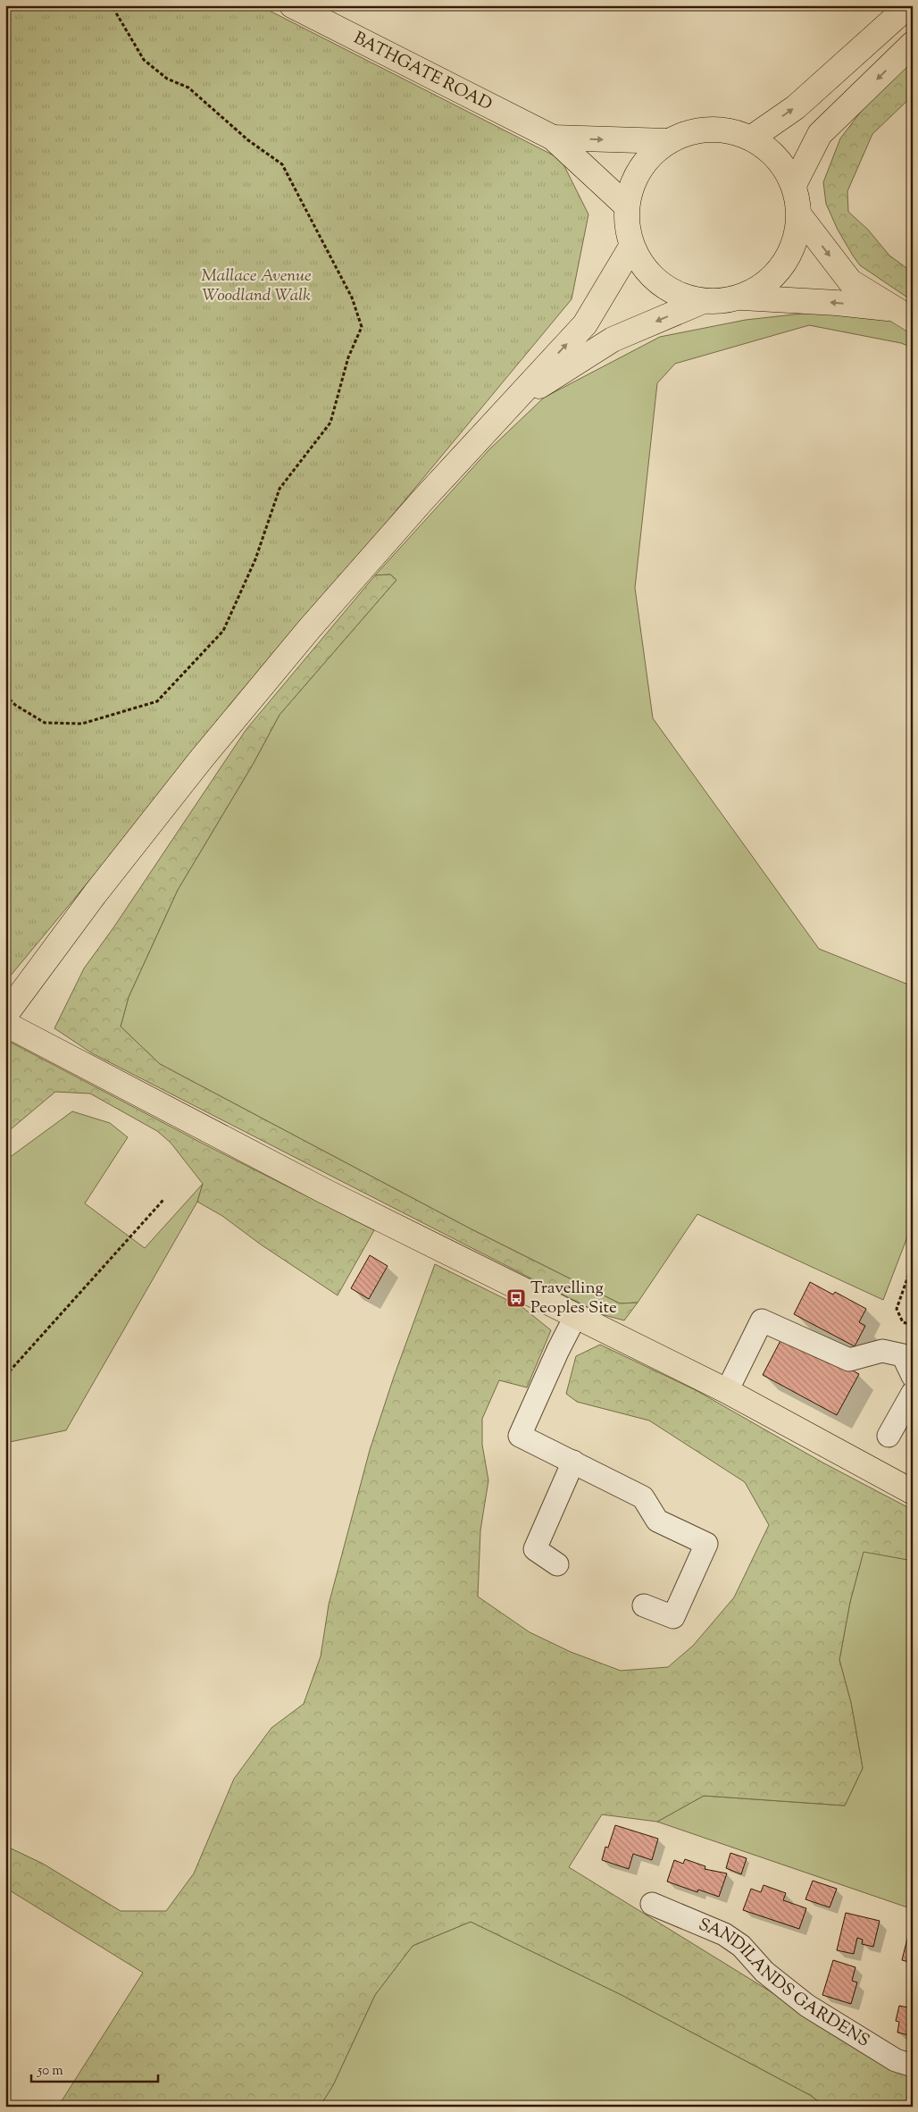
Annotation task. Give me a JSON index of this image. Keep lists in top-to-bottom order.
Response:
{
  "streets": {
    "main road": ["BATHGATE ROAD"],
    "street": ["SANDILANDS GARDENS"]
  },
  "parks": ["Mallace Avenue Woodland Walk"],
  "places": {
    "bus stop": ["Travelling Peoples Site"]
  },
  "scale_bar": "50 m"
}
